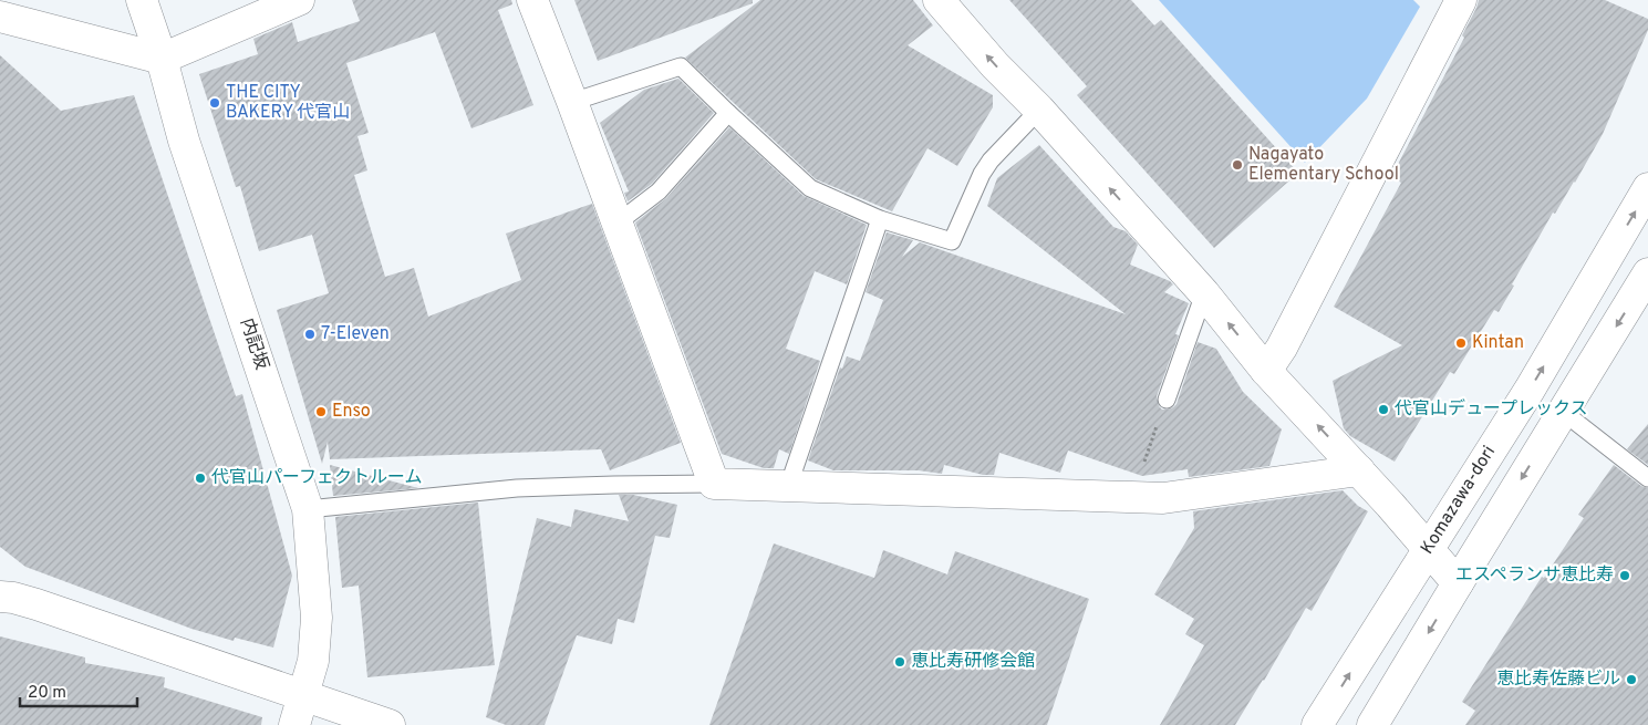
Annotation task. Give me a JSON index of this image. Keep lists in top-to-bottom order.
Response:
{
  "streets": {
    "street": ["内記坂", "Komazawa-dori"]
  },
  "places": [
    "THE CITY BAKERY 代官山",
    "Nagayato Elementary School",
    "7-Eleven",
    "Kintan",
    "代官山デュープレックス",
    "Enso",
    "代官山パーフェクトルーム",
    "エスペランサ恵比寿",
    "恵比寿研修会館",
    "恵比寿佐藤ビル"
  ],
  "scale_bar": "20 m"
}
